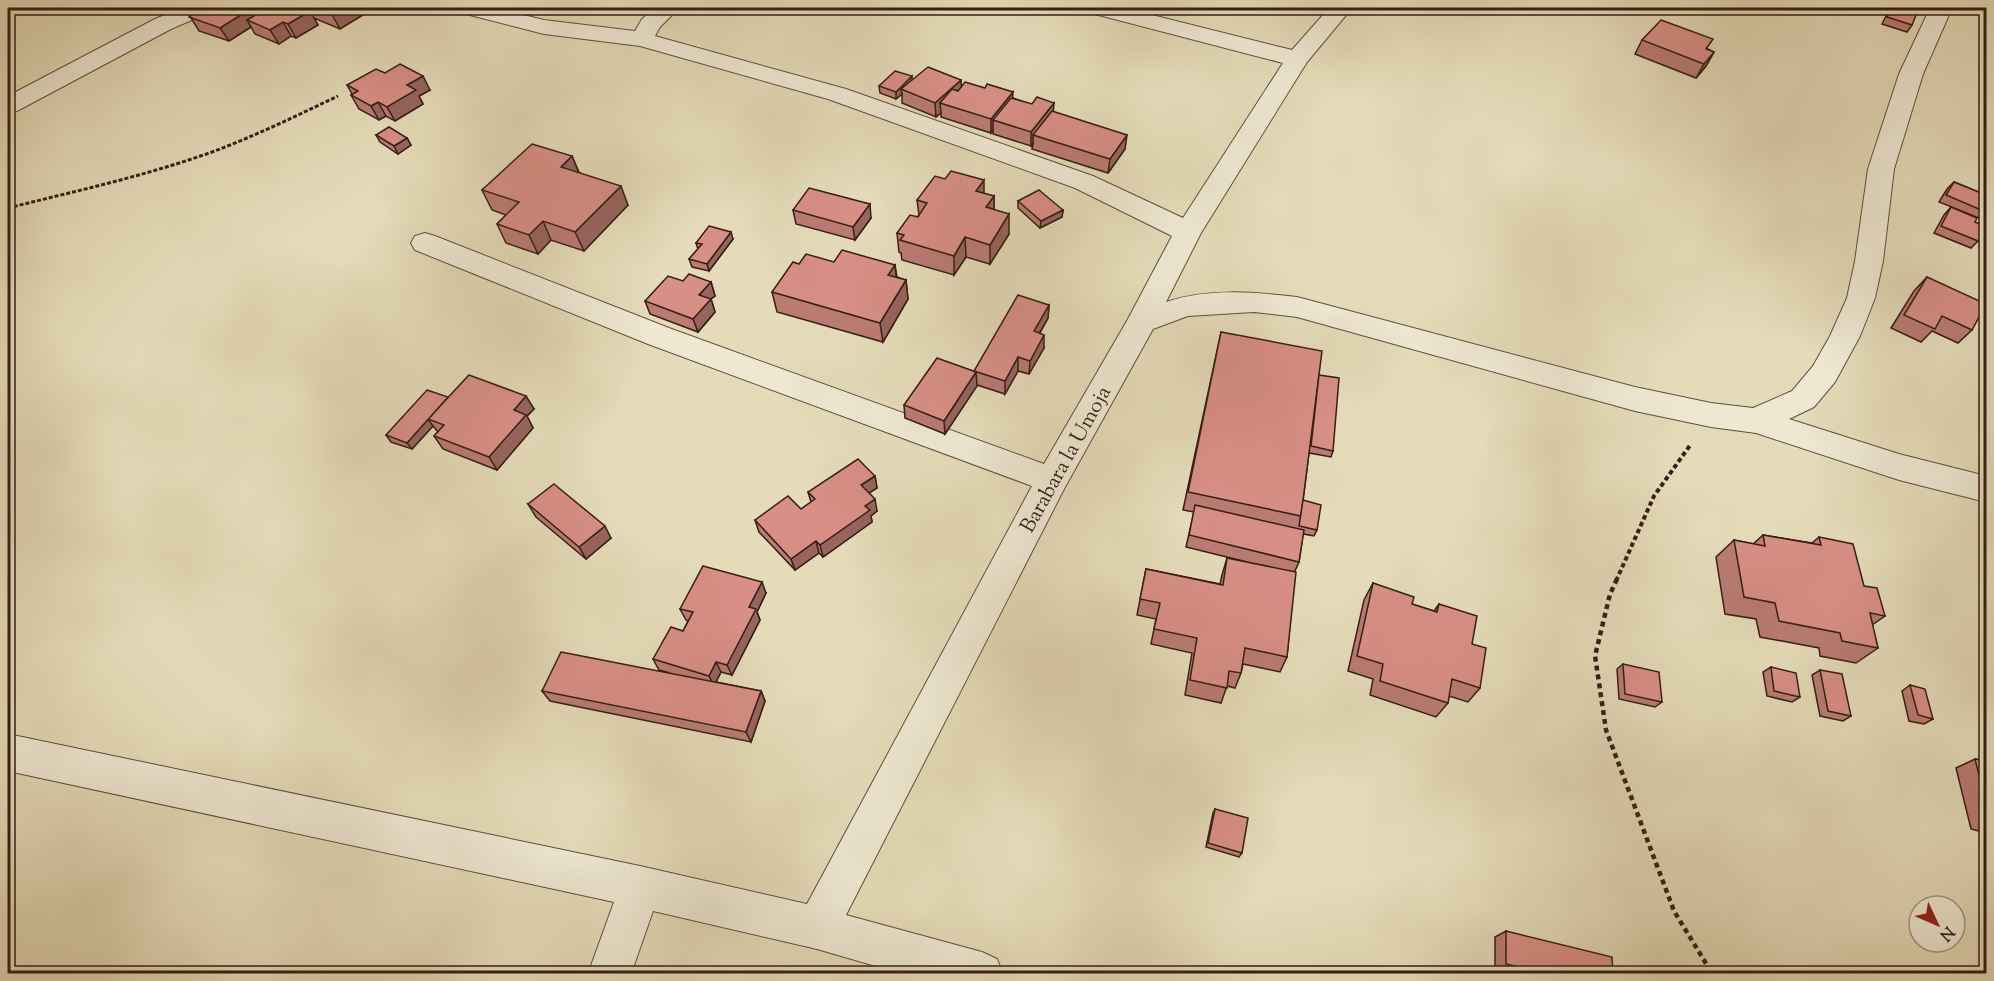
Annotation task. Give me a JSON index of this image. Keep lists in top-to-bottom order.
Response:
{
  "streets": {
    "street": ["Barabara la Umoja"]
  },
  "north": "bottom right"
}
